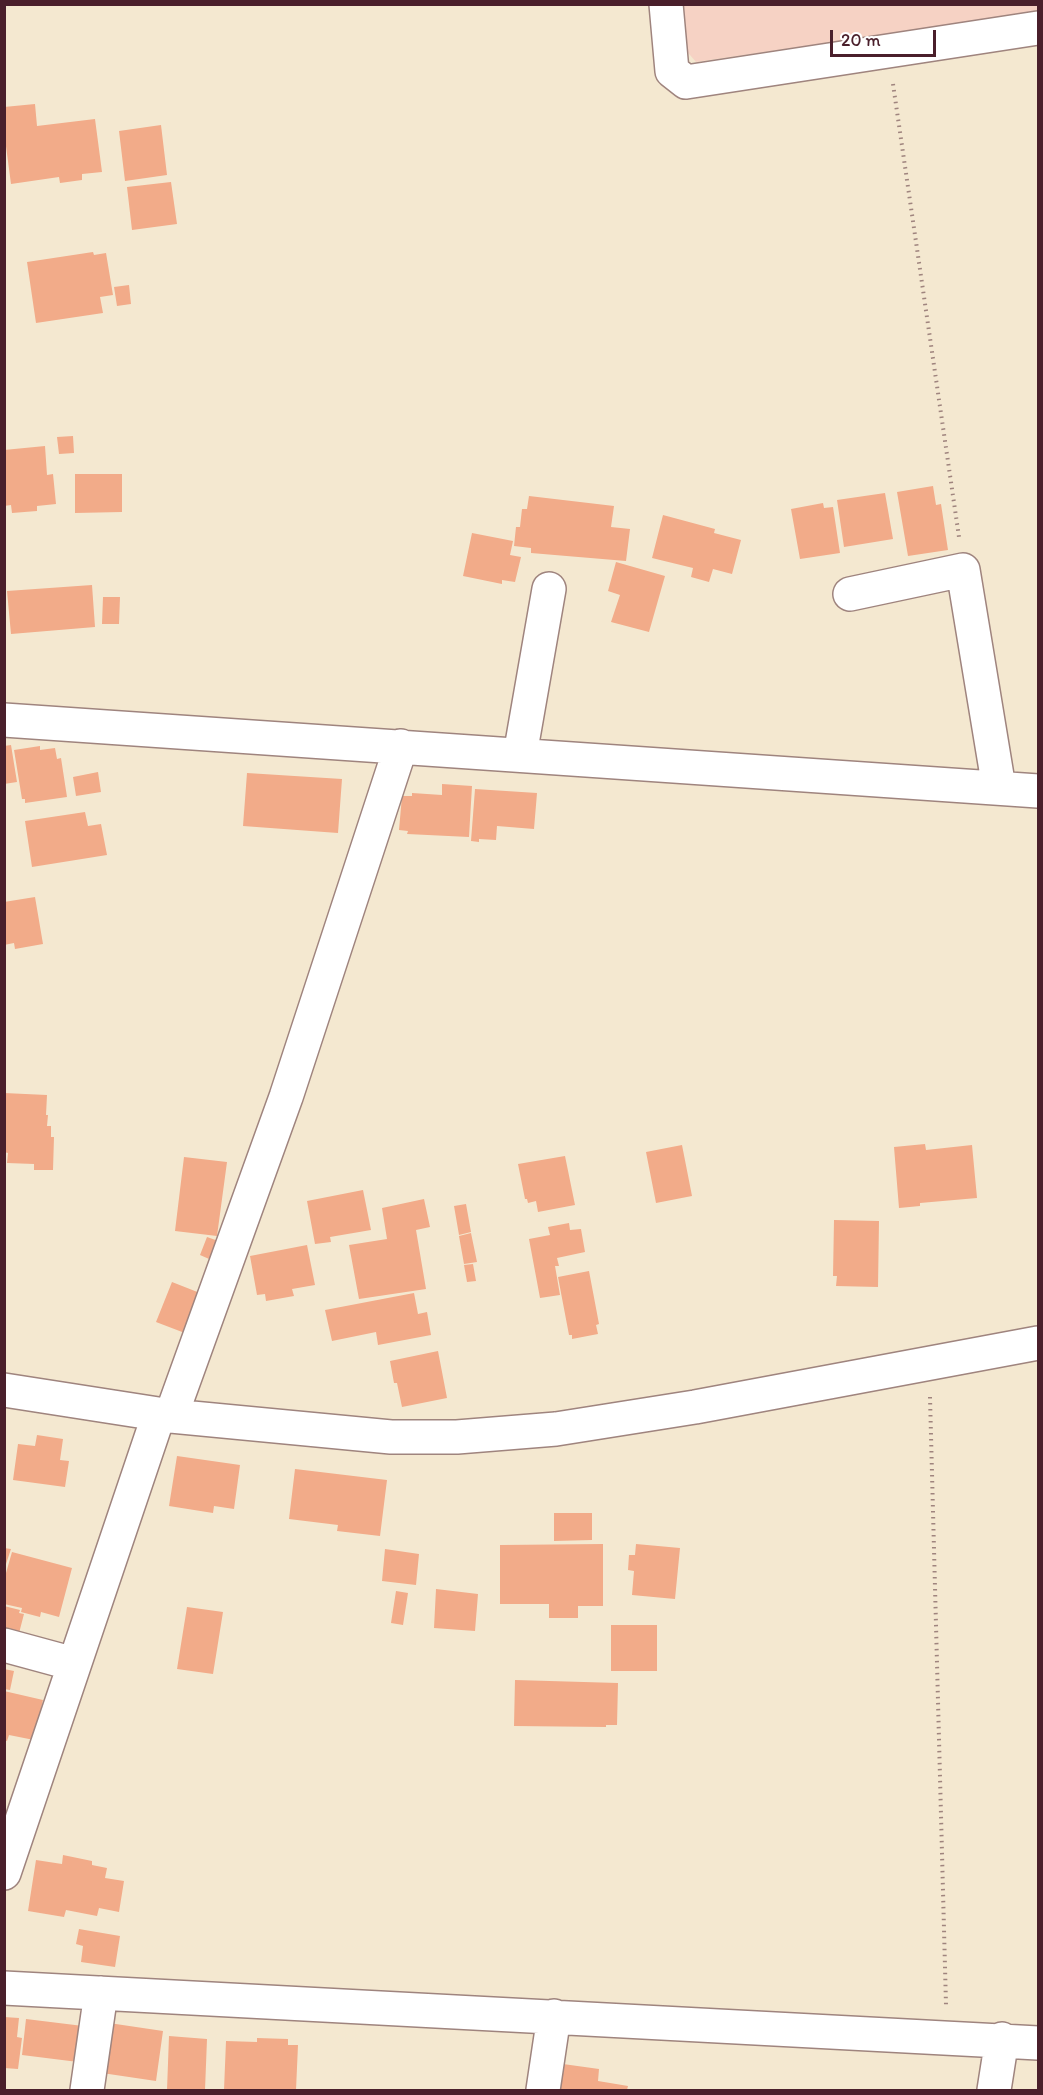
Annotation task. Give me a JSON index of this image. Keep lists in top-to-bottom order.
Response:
{
  "scale_bar": "20 m"
}
